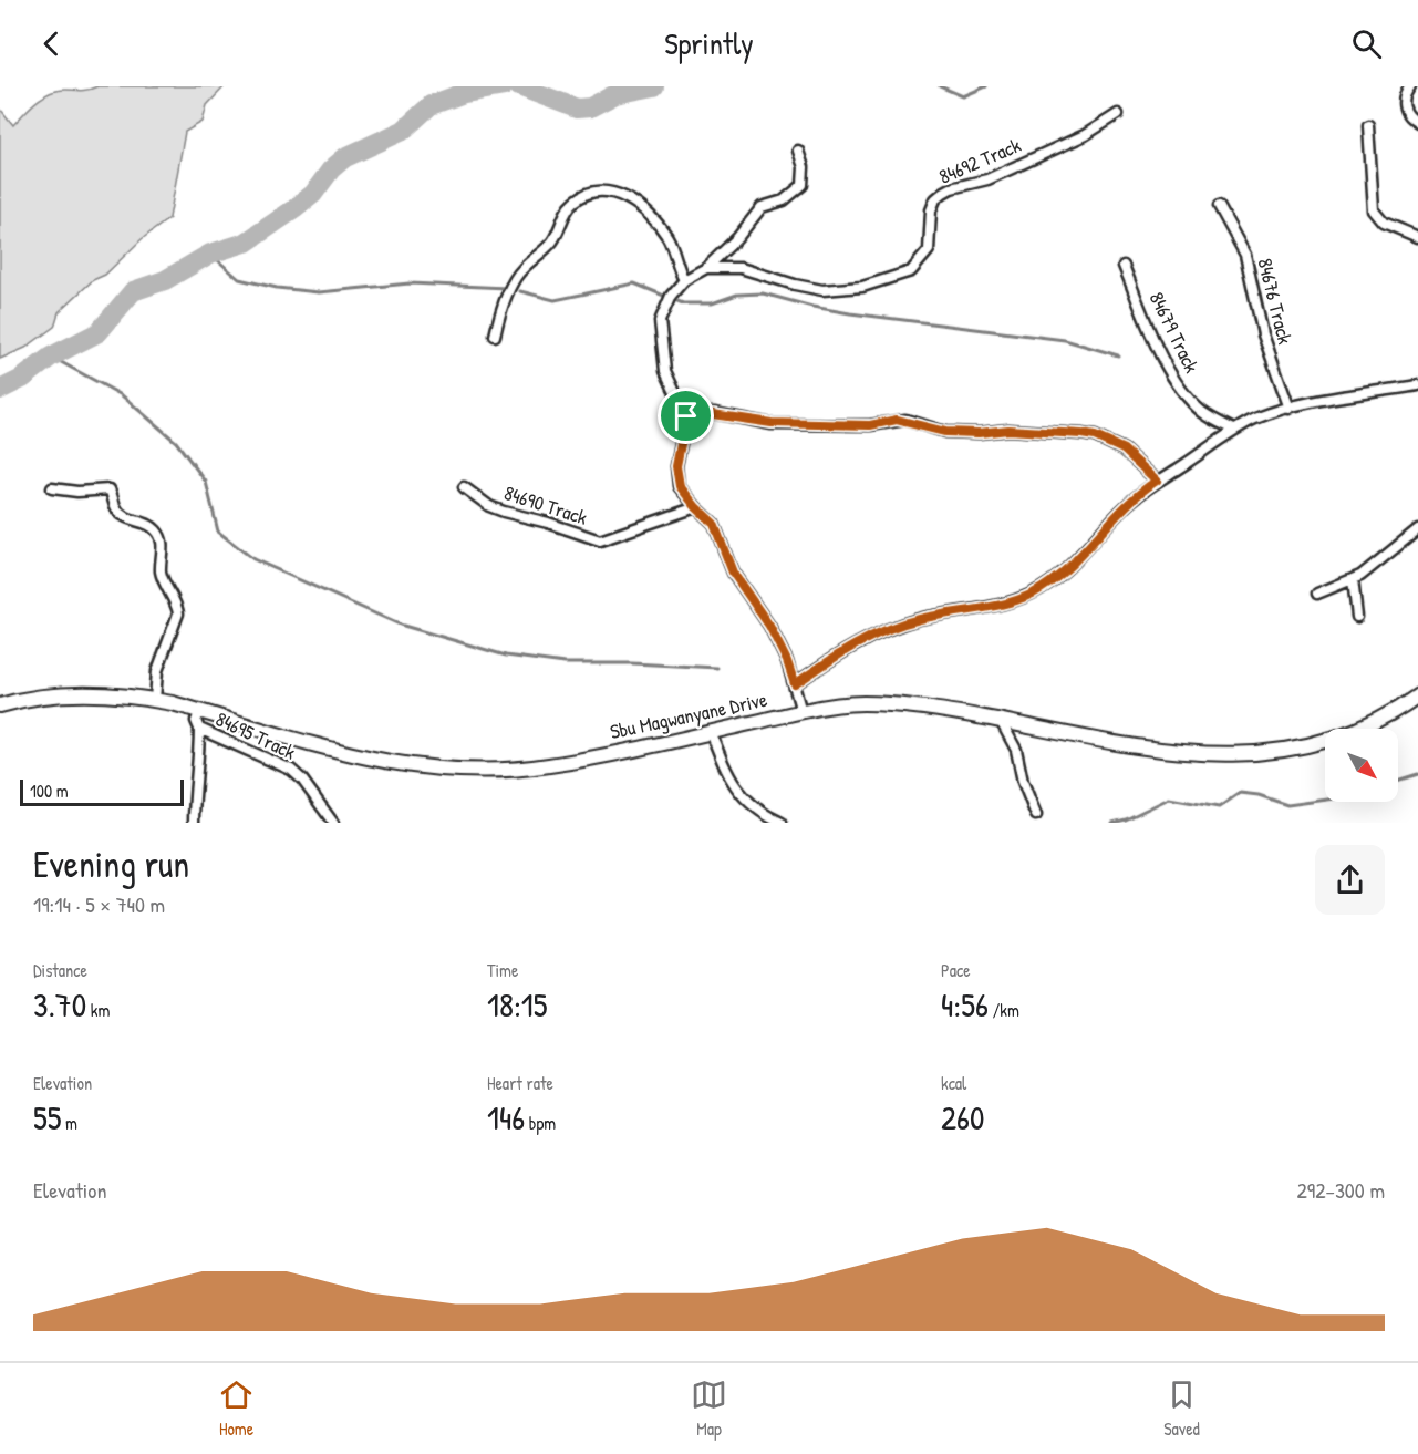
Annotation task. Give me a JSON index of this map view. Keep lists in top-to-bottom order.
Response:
{
  "streets": {
    "main road": ["Sbu Magwanyane Drive"],
    "street": [
      "84692 Track",
      "84676 Track",
      "84679 Track",
      "84690 Track",
      "84695 Track"
    ]
  },
  "crossings": [
    ["Sbu Magwanyane Drive", "84695 Track"]
  ],
  "scale_bar": "100 m",
  "north": "bottom right",
  "page": {
    "header": "Sprintly",
    "scale": "100 m",
    "heading": ["Evening run", "19:14 · 5 × 740 m"],
    "stats": [
      ["Distance", "3.70 km"],
      ["Time", "18:15"],
      ["Pace", "4:56 /km"],
      ["Elevation", "55 m"],
      ["Heart rate", "146 bpm"],
      ["kcal", "260"]
    ],
    "chart": ["Elevation", "292–300 m"],
    "tabs": ["Home", "Map", "Saved"]
  }
}
